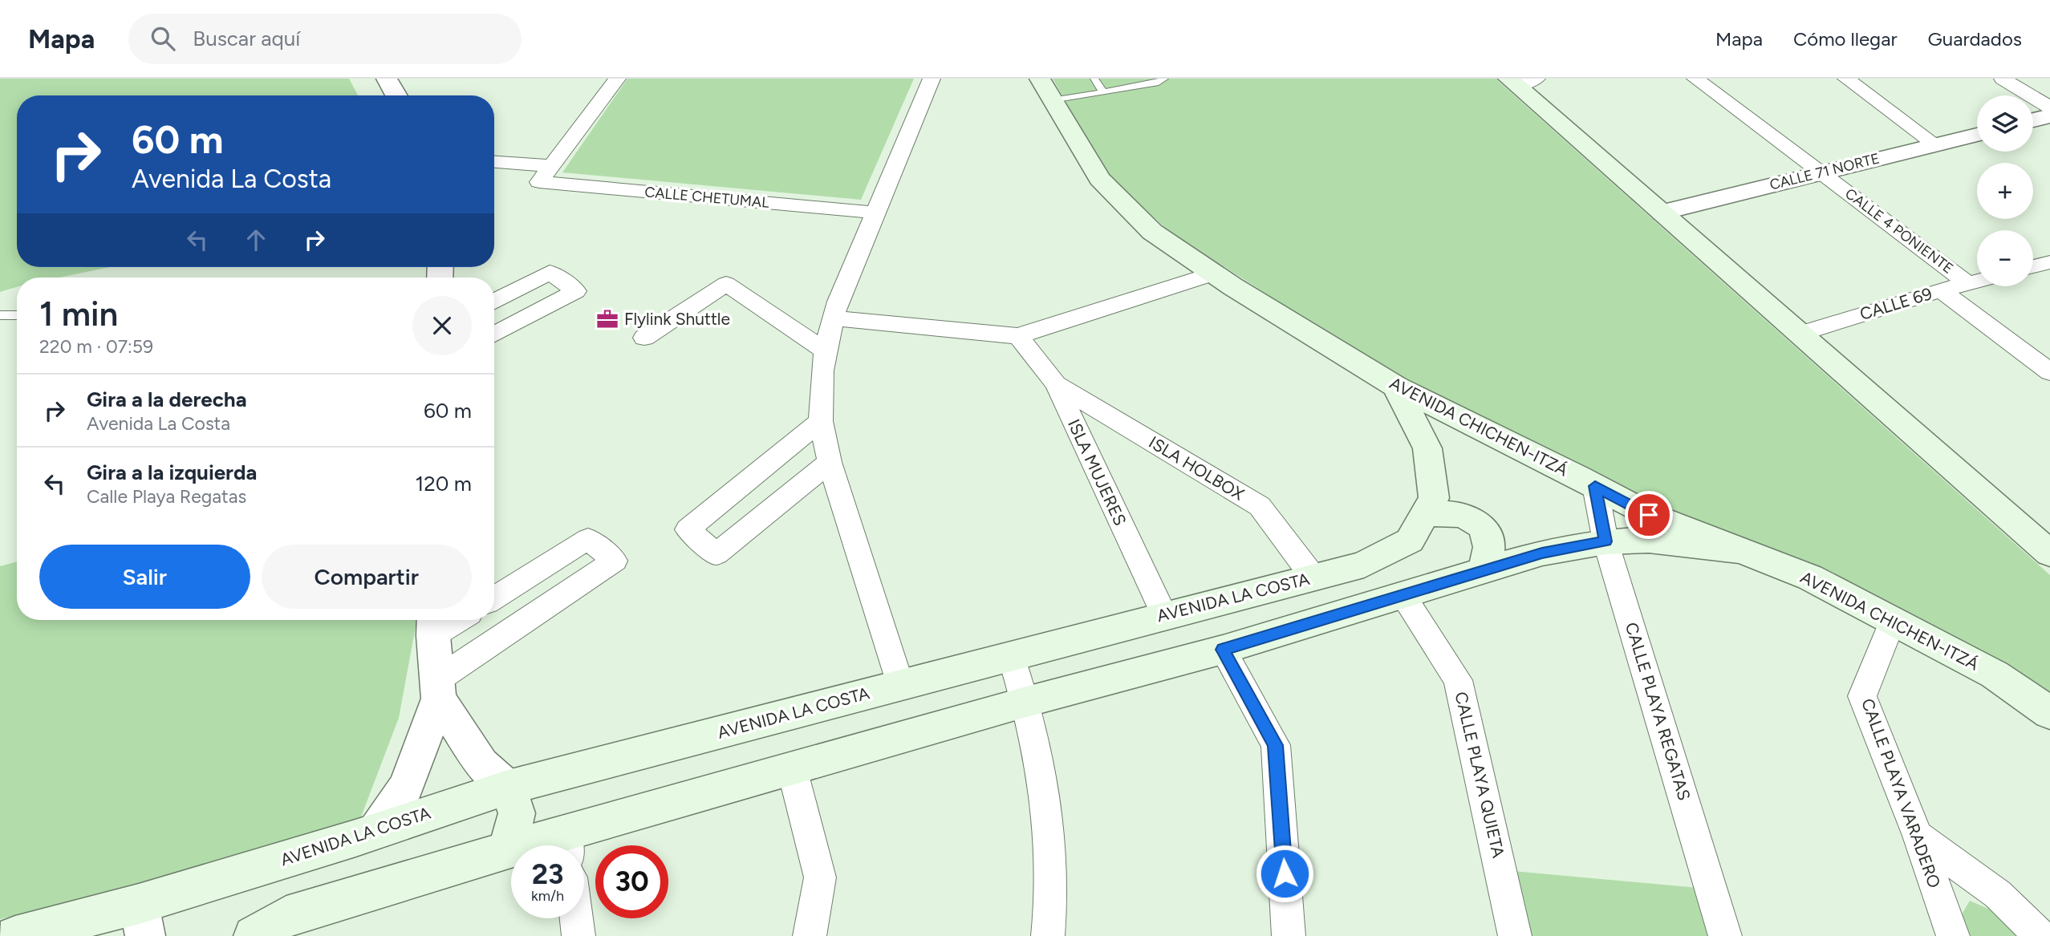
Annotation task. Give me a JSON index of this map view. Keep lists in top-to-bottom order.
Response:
{
  "streets": {
    "main road": ["AVENIDA CHICHEN-ITZÁ", "AVENIDA LA COSTA"],
    "street": [
      "CALLE 71 NORTE",
      "CALLE CHETUMAL",
      "CALLE 4 PONIENTE",
      "CALLE 69",
      "ISLA HOLBOX",
      "ISLA MUJERES",
      "CALLE PLAYA REGATAS",
      "CALLE PLAYA QUIETA",
      "CALLE PLAYA VARADERO"
    ]
  },
  "crossings": [
    ["CALLE 71 NORTE", "CALLE 4 PONIENTE"],
    ["CALLE 4 PONIENTE", "CALLE 69"],
    ["AVENIDA CHICHEN-ITZÁ", "AVENIDA LA COSTA"],
    ["AVENIDA CHICHEN-ITZÁ", "CALLE PLAYA REGATAS"],
    ["AVENIDA CHICHEN-ITZÁ", "CALLE PLAYA VARADERO"],
    ["ISLA HOLBOX", "ISLA MUJERES"],
    ["ISLA HOLBOX", "AVENIDA LA COSTA"],
    ["ISLA MUJERES", "AVENIDA LA COSTA"]
  ],
  "places": {
    "office": ["Flylink Shuttle"]
  },
  "page": {
    "header": "Mapa",
    "search": "Buscar aquí",
    "nav": ["Mapa", "Cómo llegar", "Guardados"],
    "map_buttons": ["+", "−"],
    "turn": ["60 m", "Avenida La Costa"],
    "heading": ["1 min", "220 m · 07:59"],
    "list": [
      {
        "name": "Gira a la derecha",
        "note": "Avenida La Costa",
        "value": "60 m"
      },
      {
        "name": "Gira a la izquierda",
        "note": "Calle Playa Regatas",
        "value": "120 m"
      }
    ],
    "buttons": ["Salir", "Compartir"],
    "speed": "23 km/h",
    "limit": "30"
  }
}
